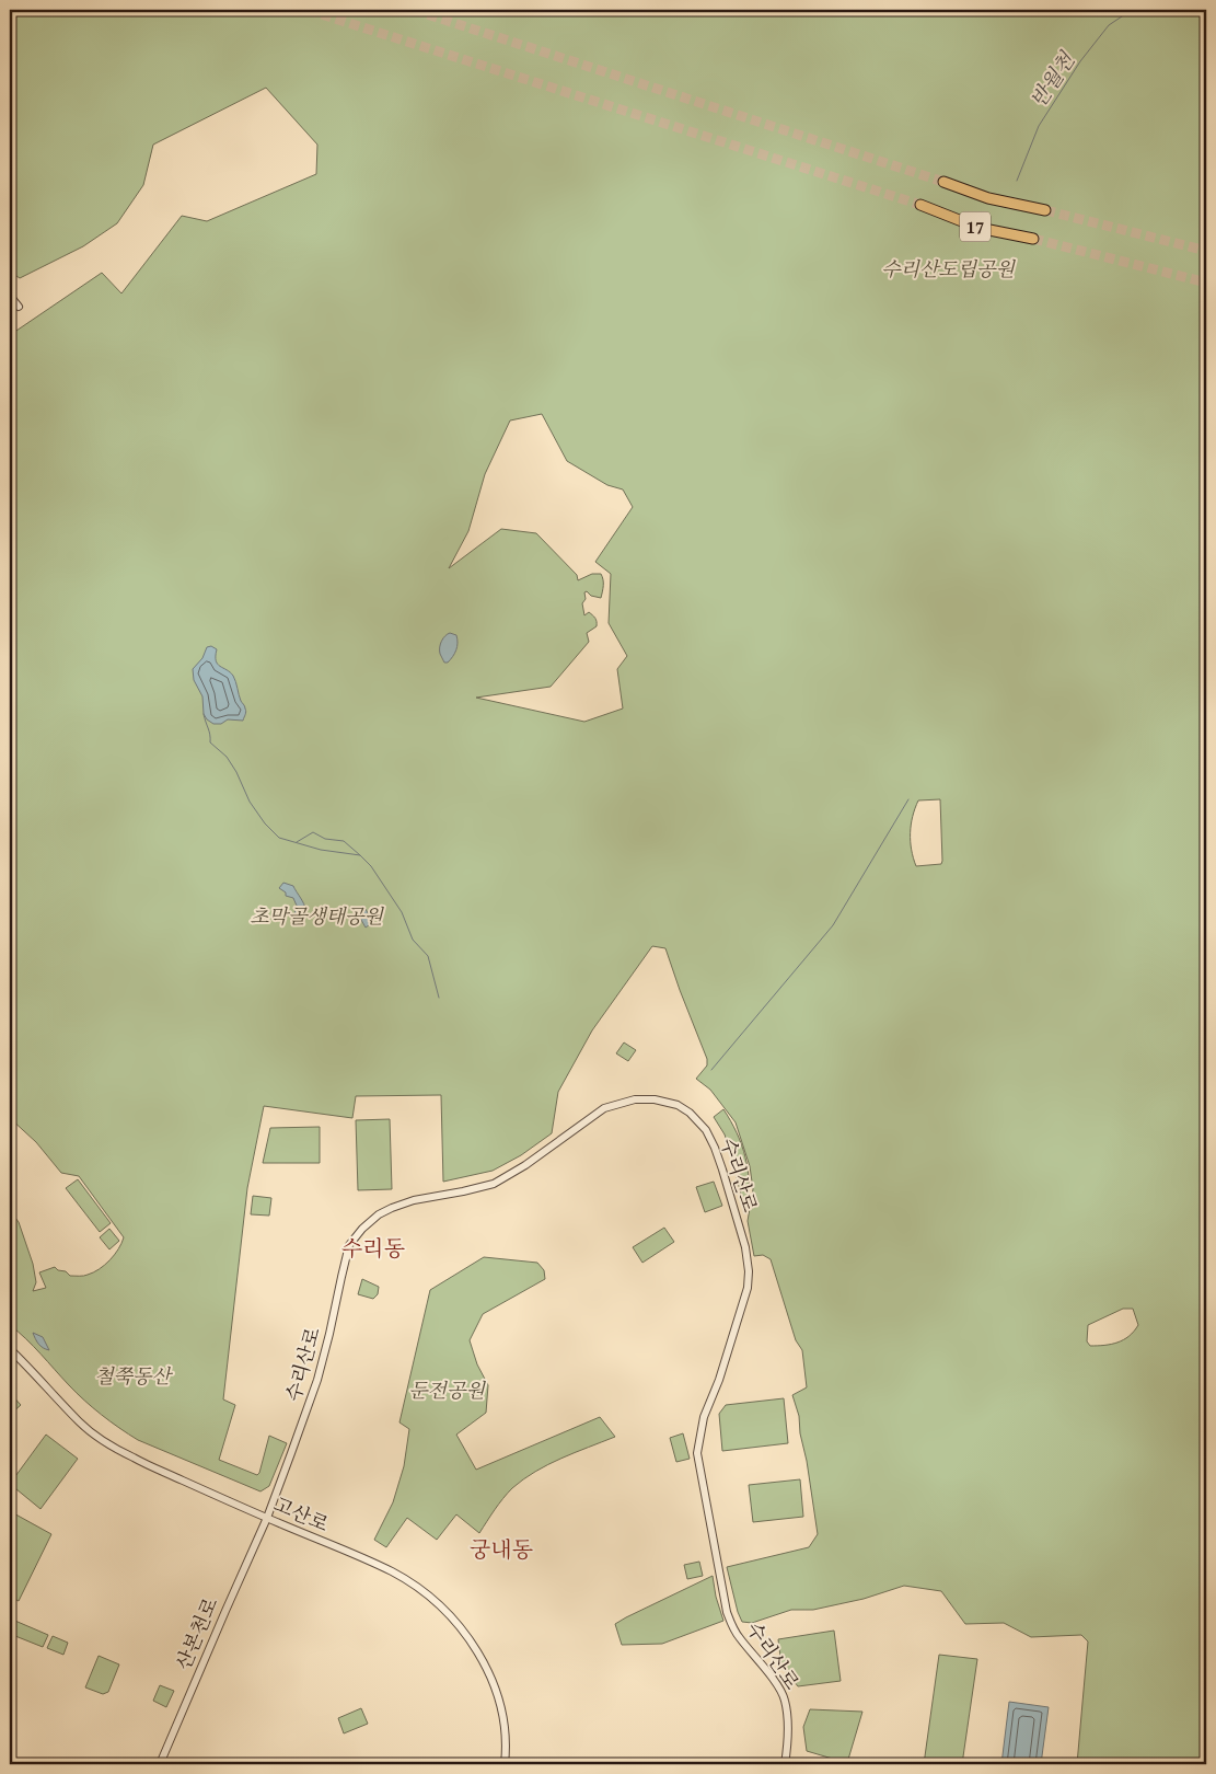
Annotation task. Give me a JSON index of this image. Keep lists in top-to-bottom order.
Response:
{
  "streets": {
    "highway": ["17"],
    "street": ["수리산로", "고산로", "산본천로"]
  },
  "crossings": [
    ["수리산로", "고산로"],
    ["수리산로", "산본천로"],
    ["고산로", "산본천로"]
  ],
  "districts": ["수리동", "궁내동"],
  "water": ["반월천"],
  "parks": [
    "수리산도립공원",
    "초막골생태공원",
    "철쭉동산",
    "둔전공원"
  ]
}
